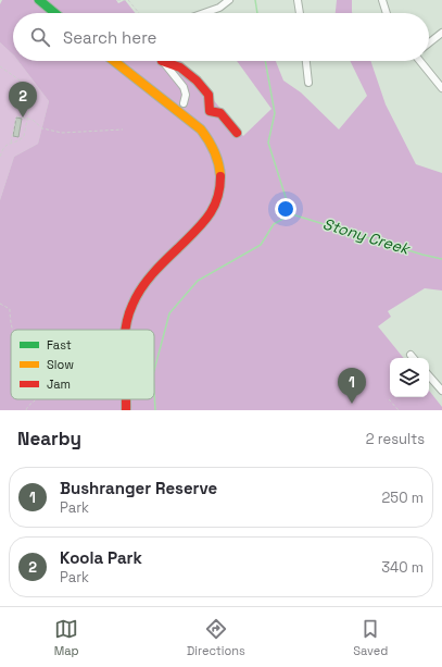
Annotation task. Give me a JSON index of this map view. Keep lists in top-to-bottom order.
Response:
{
  "water": ["Stony Creek"],
  "legend": ["Fast", "Slow", "Jam"],
  "page": {
    "search": "Search here",
    "pins": ["2", "1"],
    "heading": ["Nearby", "2 results"],
    "list": [
      {
        "mark": "1",
        "name": "Bushranger Reserve",
        "note": "Park",
        "value": "250 m"
      },
      {
        "mark": "2",
        "name": "Koola Park",
        "note": "Park",
        "value": "340 m"
      }
    ],
    "nav": ["Map", "Directions", "Saved"]
  }
}
